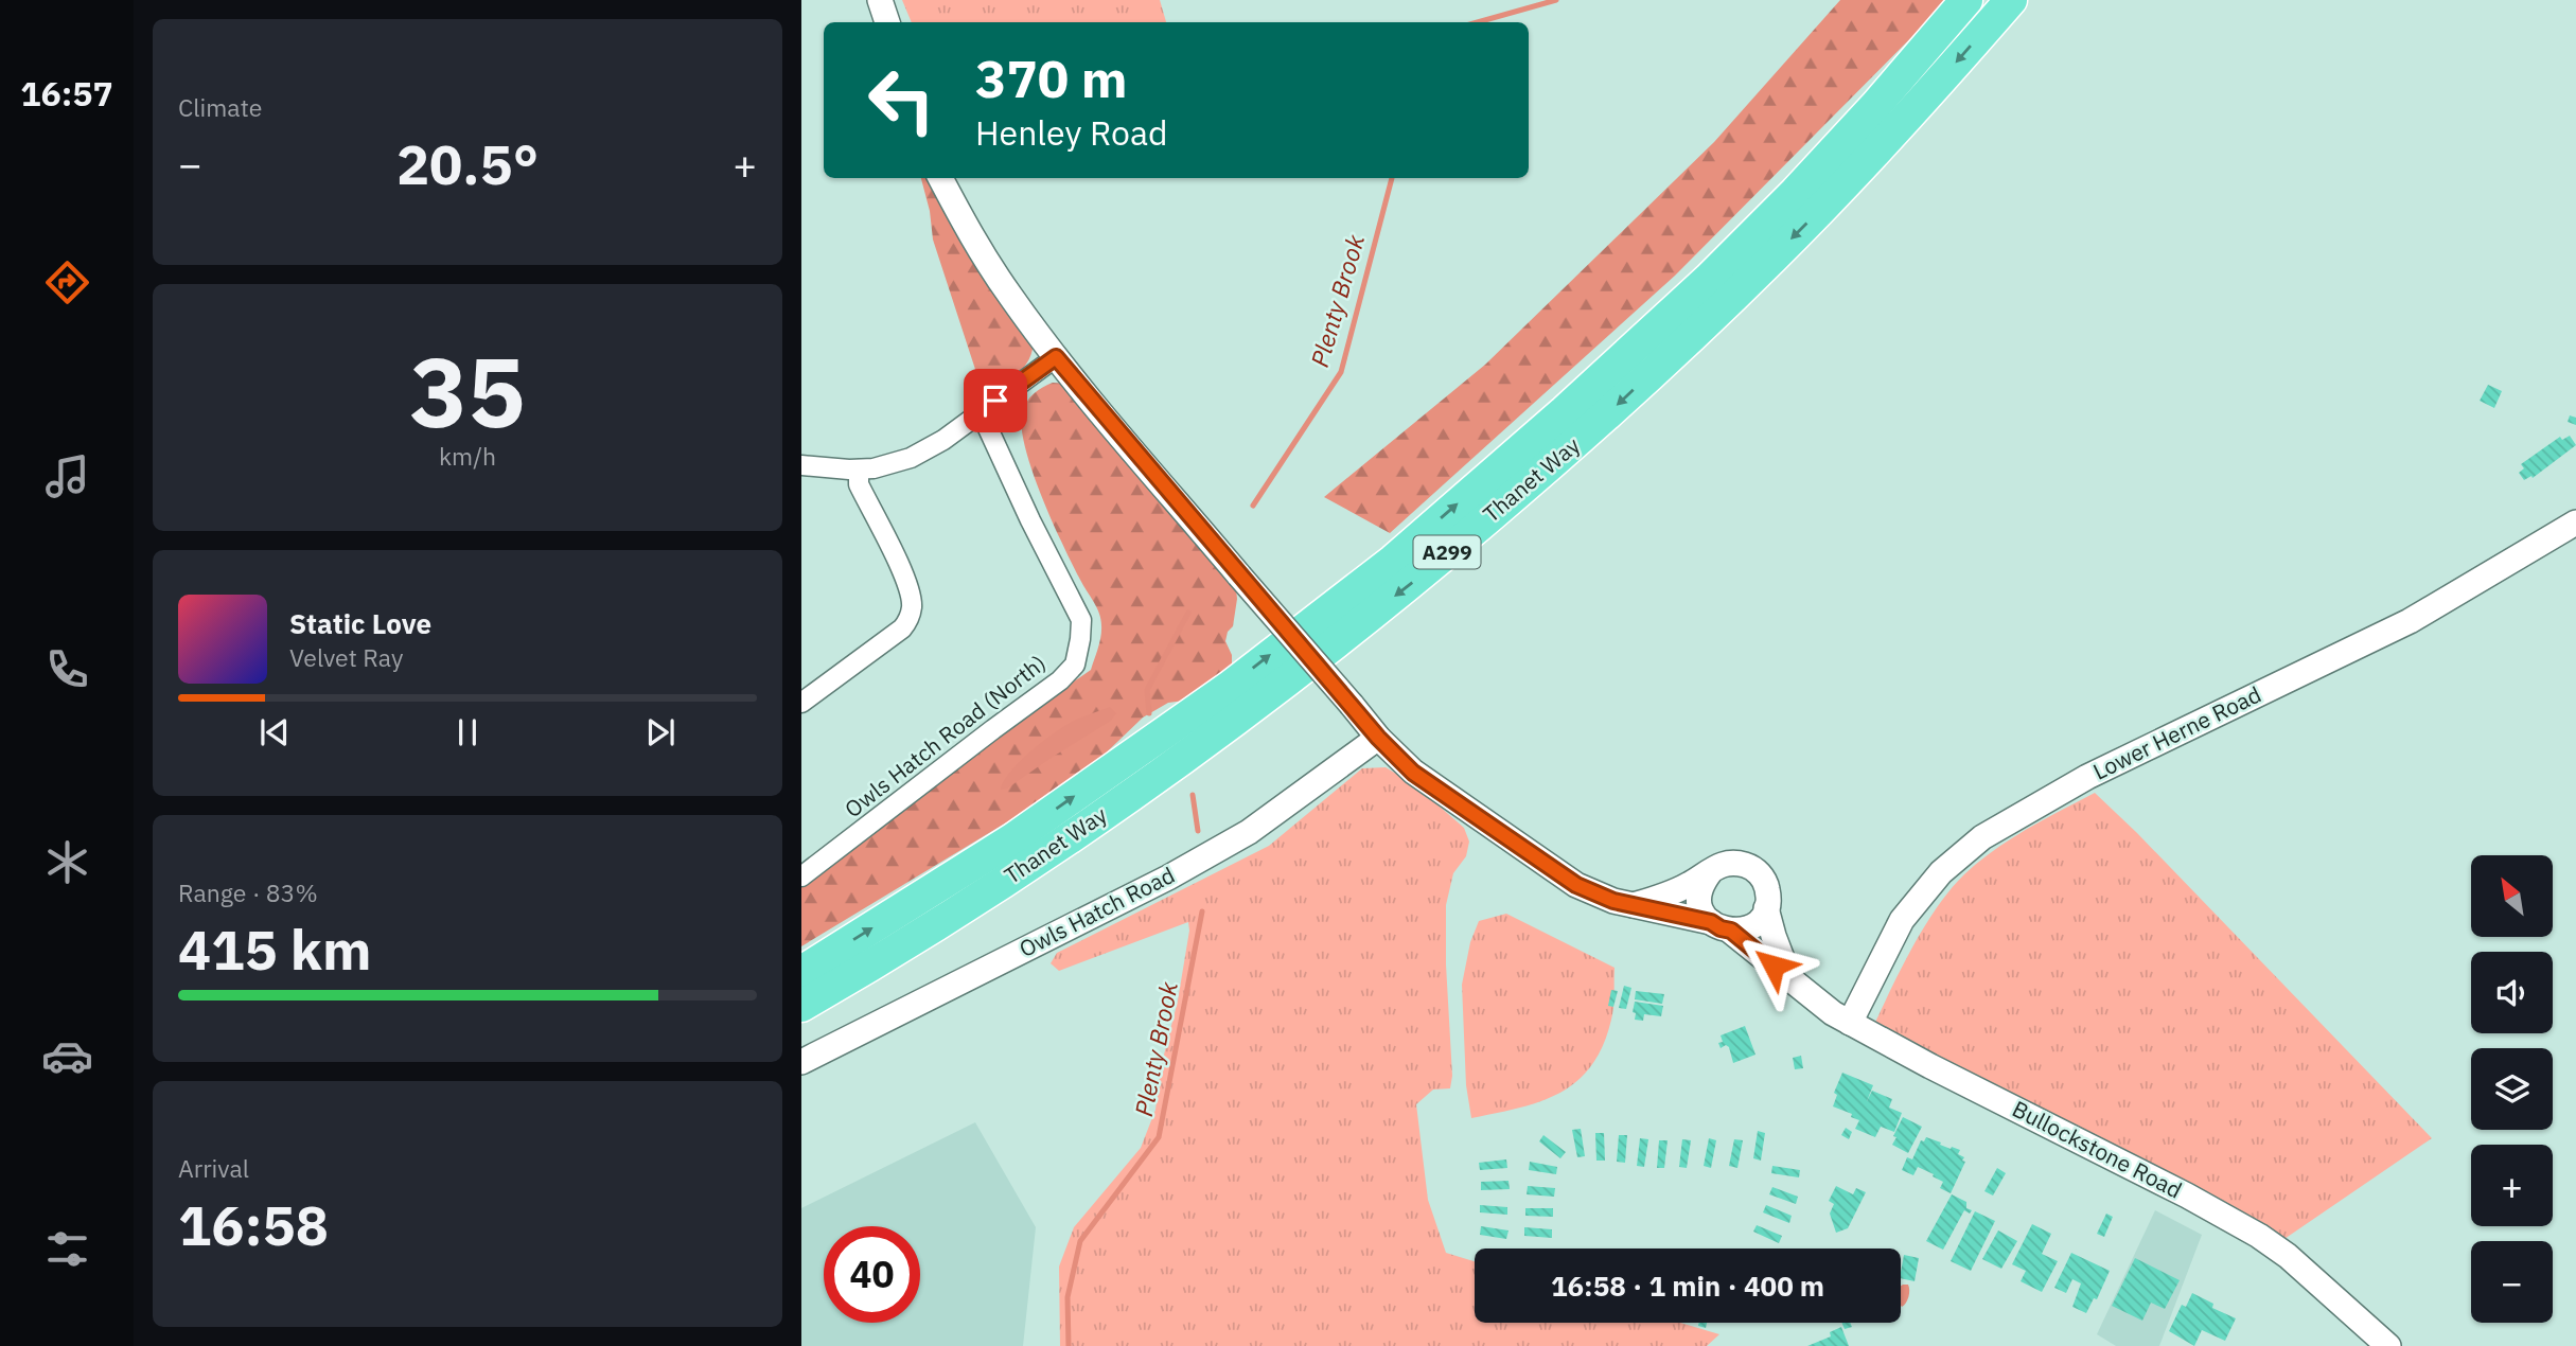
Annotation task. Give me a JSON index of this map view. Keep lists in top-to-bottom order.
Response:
{
  "streets": {
    "highway": ["Thanet Way", "A299"],
    "street": [
      "Lower Herne Road",
      "Owls Hatch Road (North)",
      "Owls Hatch Road",
      "Bullockstone Road"
    ]
  },
  "crossings": [
    ["Lower Herne Road", "Bullockstone Road"],
    ["Owls Hatch Road", "Bullockstone Road"]
  ],
  "water": ["Plenty Brook"],
  "north": "top left",
  "page": {
    "tabs": "16:57",
    "tile": [
      "Climate",
      ["35", "km/h"],
      ["Range · 83%", "415 km"],
      ["Arrival", "16:58"]
    ],
    "turn": ["370 m", "Henley Road"],
    "heat": ["−", "20.5°", "+"],
    "song": ["Static Love", "Velvet Ray"],
    "map_buttons": ["+", "−"],
    "limit": "40",
    "trip": "16:58 · 1 min · 400 m"
  }
}
